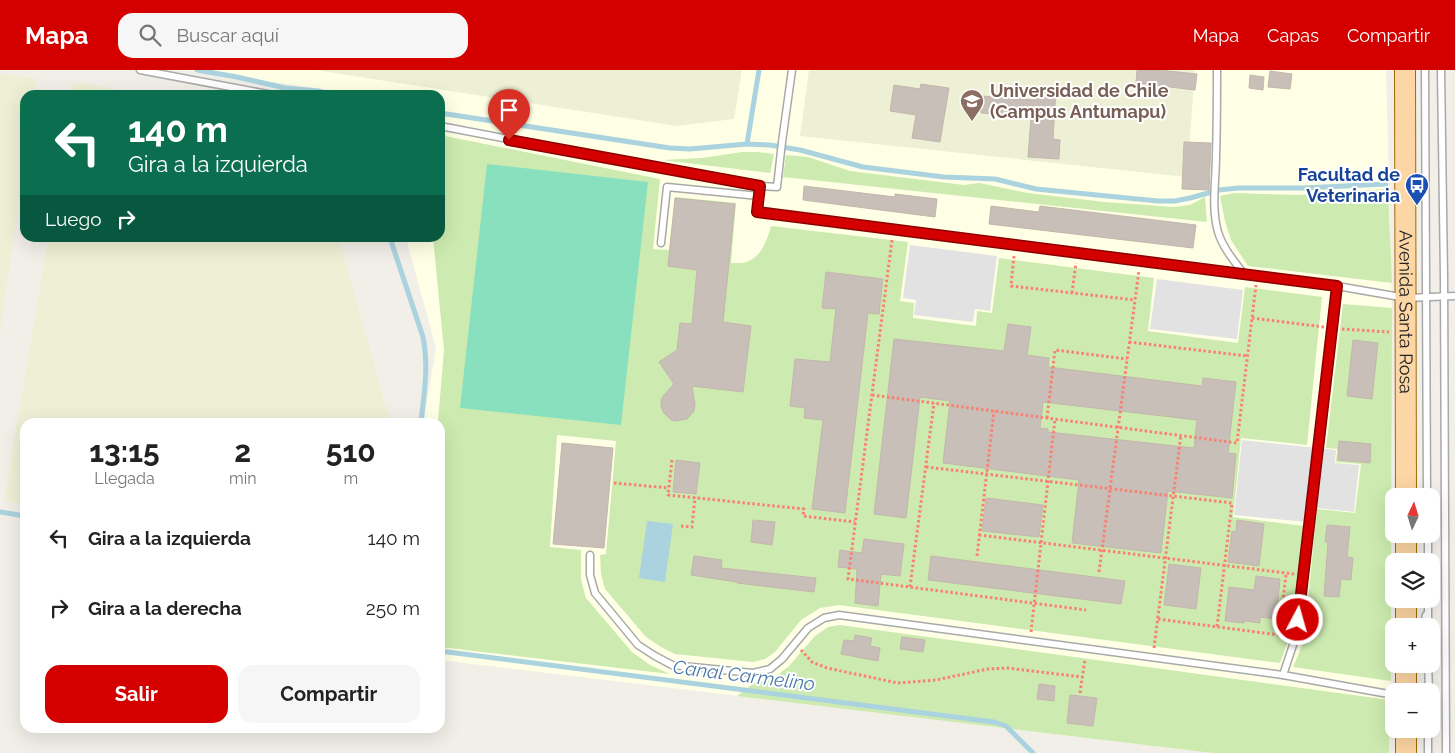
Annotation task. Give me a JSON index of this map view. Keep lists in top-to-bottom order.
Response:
{
  "streets": {
    "main road": ["Avenida Santa Rosa"]
  },
  "water": ["Canal Carmelino"],
  "places": {
    "school or university": ["Universidad de Chile (Campus Antumapu)"],
    "bus stop": ["Facultad de Veterinaria"]
  },
  "north": "top",
  "page": {
    "header": "Mapa",
    "search": "Buscar aquí",
    "nav": ["Mapa", "Capas", "Compartir"],
    "turn": ["140 m", "Gira a la izquierda"],
    "then": "Luego",
    "eta": [
      "13:15",
      "Llegada",
      "2",
      "min",
      "510",
      "m"
    ],
    "map_buttons": ["+", "−"],
    "list": [
      {
        "name": "Gira a la izquierda",
        "value": "140 m"
      },
      {
        "name": "Gira a la derecha",
        "value": "250 m"
      }
    ],
    "buttons": ["Salir", "Compartir"]
  }
}
